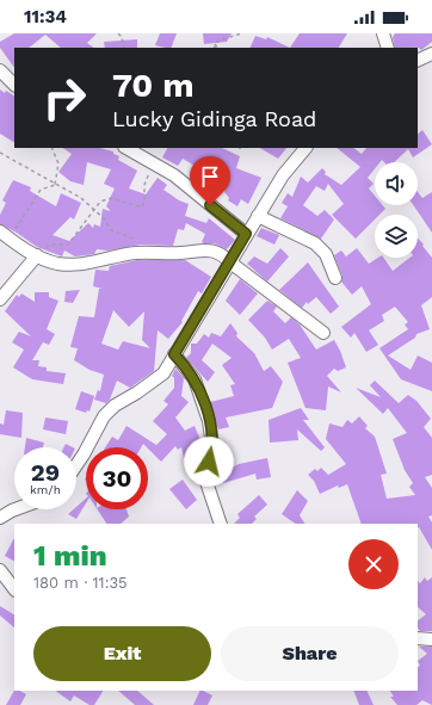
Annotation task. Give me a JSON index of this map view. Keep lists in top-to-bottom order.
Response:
{
  "page": {
    "status": "11:34",
    "turn": ["70 m", "Lucky Gidinga Road"],
    "speed": "29 km/h",
    "limit": "30",
    "heading": ["1 min", "180 m · 11:35"],
    "buttons": ["Exit", "Share"]
  }
}
